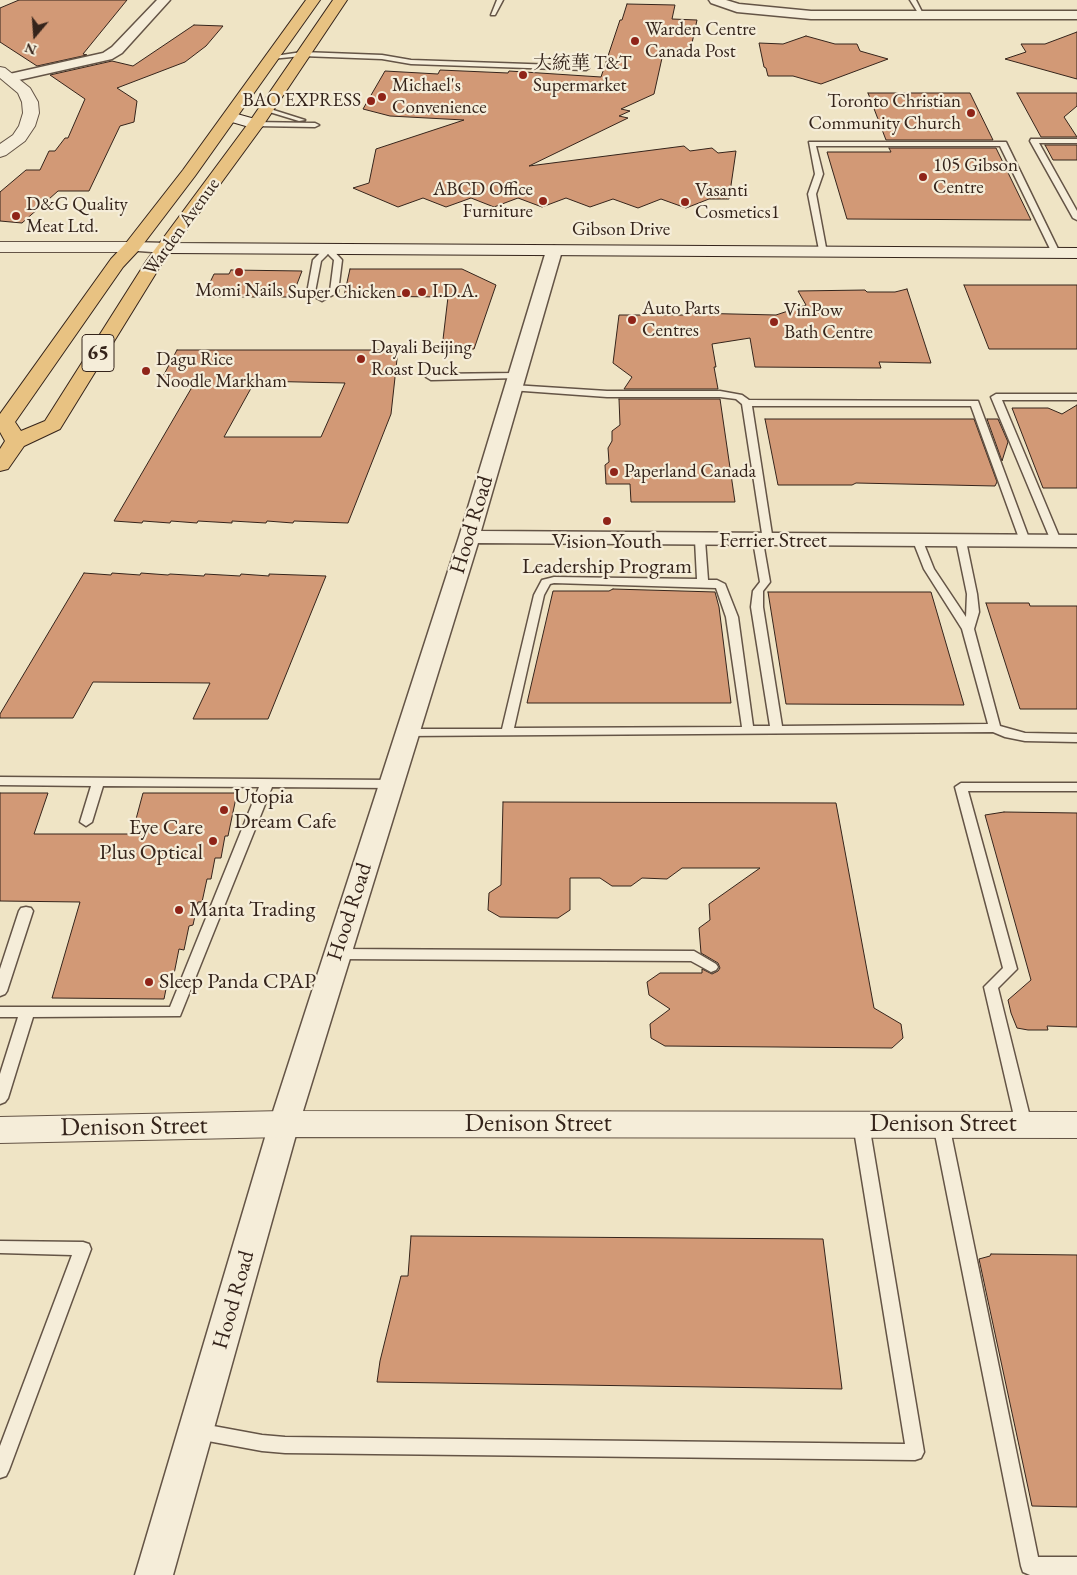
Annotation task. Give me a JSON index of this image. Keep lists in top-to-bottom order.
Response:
{
  "streets": {
    "main road": ["Warden Avenue", "65"],
    "street": [
      "Gibson Drive",
      "Hood Road",
      "Ferrier Street",
      "Denison Street"
    ]
  },
  "crossings": [
    ["Warden Avenue", "Gibson Drive"],
    ["Gibson Drive", "Hood Road"],
    ["Hood Road", "Ferrier Street"],
    ["Hood Road", "Denison Street"]
  ],
  "places": [
    "Warden Centre Canada Post",
    "大統華 T&T Supermarket",
    "Michael's Convenience",
    "BAO EXPRESS",
    "Toronto Christian Community Church",
    "105 Gibson Centre",
    "ABCD Office Furniture",
    "Vasanti Cosmetics1",
    "D&G Quality Meat Ltd.",
    "Momi Nails",
    "I.D.A.",
    "Super Chicken",
    "Auto Parts Centres",
    "VinPow Bath Centre",
    "Dayali Beijing Roast Duck",
    "Dagu Rice Noodle Markham",
    "Paperland Canada",
    "Vision Youth Leadership Program",
    "Utopia Dream Cafe",
    "Eye Care Plus Optical",
    "Manta Trading",
    "Sleep Panda CPAP"
  ],
  "north": "bottom"
}
